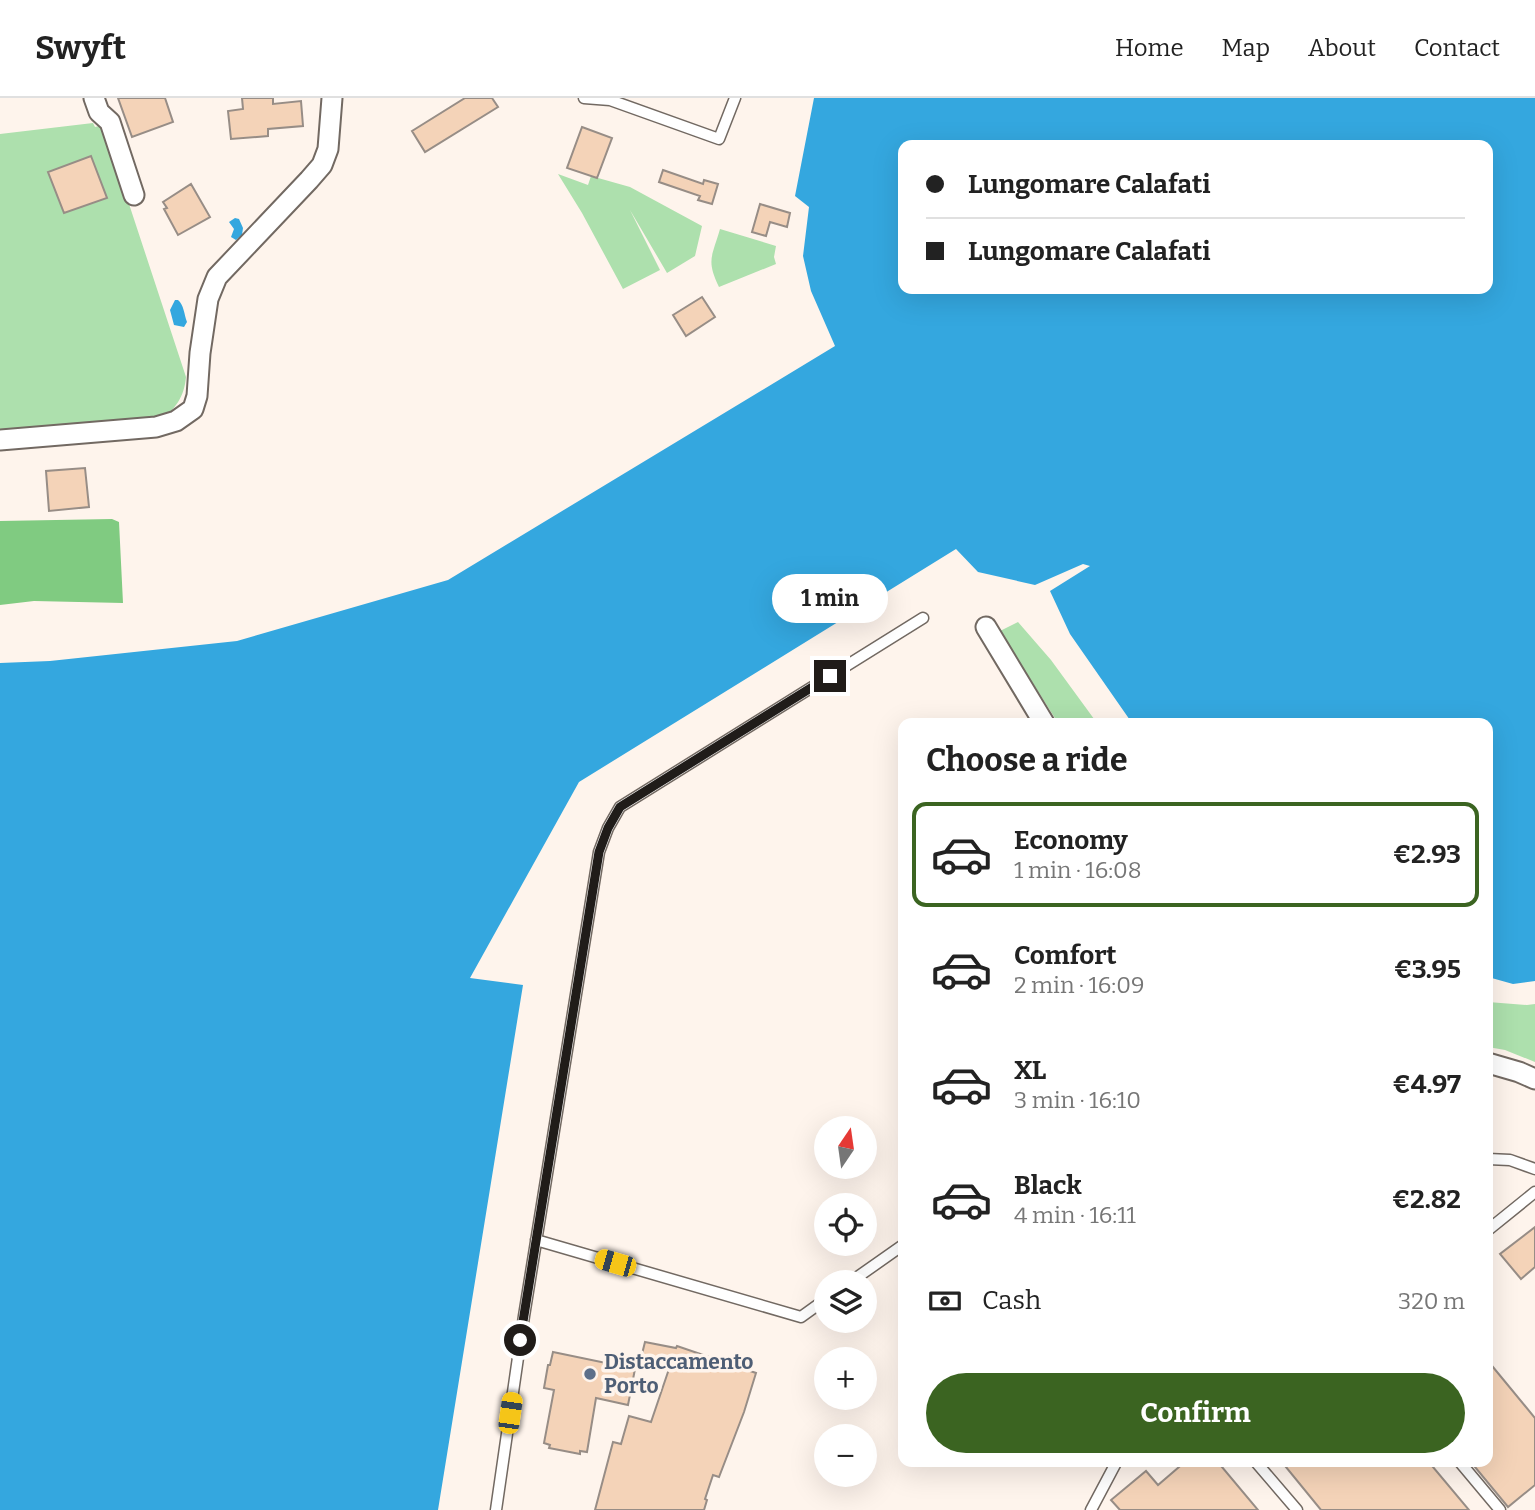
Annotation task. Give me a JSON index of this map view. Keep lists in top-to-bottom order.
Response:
{
  "places": ["Distaccamento Porto"],
  "north": "top",
  "page": {
    "header": "Swyft",
    "nav": [
      "Home",
      "Map",
      "About",
      "Contact"
    ],
    "banner": ["Lungomare Calafati", "Lungomare Calafati"],
    "bubble": "1 min",
    "heading": "Choose a ride",
    "list": [
      {
        "name": "Economy",
        "note": "1 min · 16:08",
        "value": "€2.93"
      },
      {
        "name": "Comfort",
        "note": "2 min · 16:09",
        "value": "€3.95"
      },
      {
        "name": "XL",
        "note": "3 min · 16:10",
        "value": "€4.97"
      },
      {
        "name": "Black",
        "note": "4 min · 16:11",
        "value": "€2.82"
      }
    ],
    "map_buttons": ["+", "−"],
    "pay": ["Cash", "320 m"],
    "buttons": "Confirm"
  }
}
